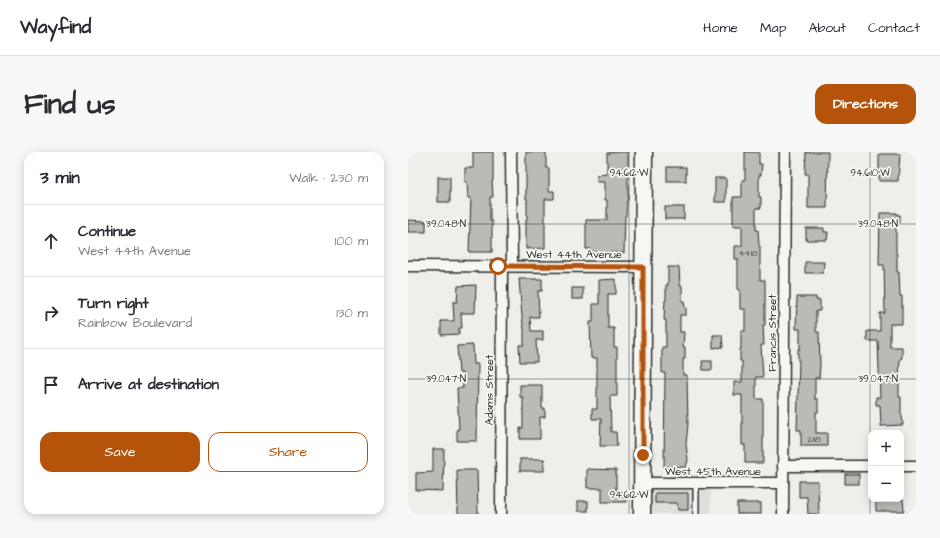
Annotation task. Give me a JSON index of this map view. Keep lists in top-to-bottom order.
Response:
{
  "streets": {
    "street": [
      "West 44th Avenue",
      "Francis Street",
      "Adams Street",
      "West 45th Avenue"
    ]
  },
  "crossings": [
    ["West 44th Avenue", "Adams Street"],
    ["Francis Street", "West 45th Avenue"]
  ],
  "house_numbers": ["4418", "2118"],
  "page": {
    "header": "Wayfind",
    "nav": [
      "Home",
      "Map",
      "About",
      "Contact"
    ],
    "buttons": [
      "Directions",
      ["Save", "Share"]
    ],
    "title": "Find us",
    "heading": ["3 min", "Walk · 230 m"],
    "list": [
      ["Continue", "West 44th Avenue", "100 m"],
      ["Turn right", "Rainbow Boulevard", "130 m"],
      "Arrive at destination"
    ],
    "map_buttons": ["+", "−"]
  },
  "coordinates": [
    "94.612°W",
    "94.610°W",
    "39.048°N",
    "39.047°N"
  ]
}
